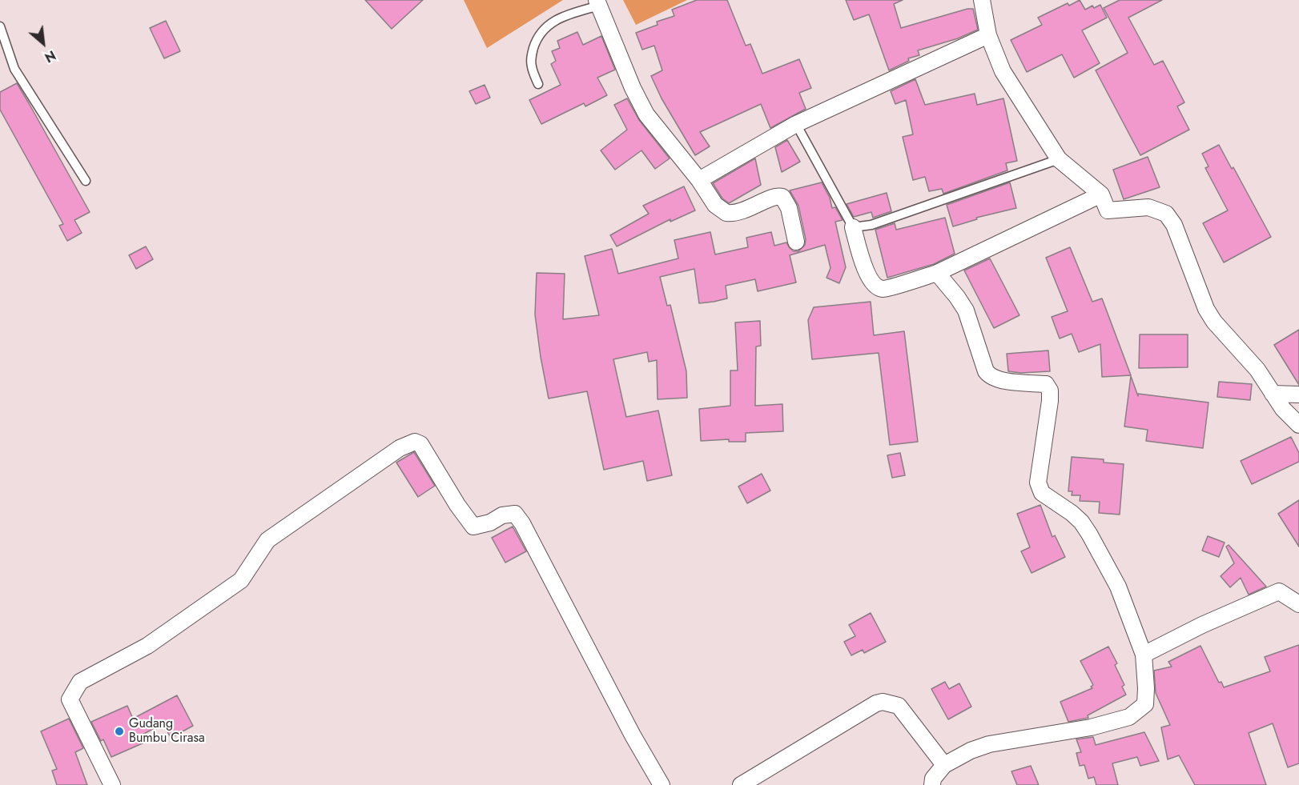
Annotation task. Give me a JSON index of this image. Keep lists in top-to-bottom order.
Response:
{
  "places": ["Gudang Bumbu Cirasa"],
  "north": "bottom right"
}
